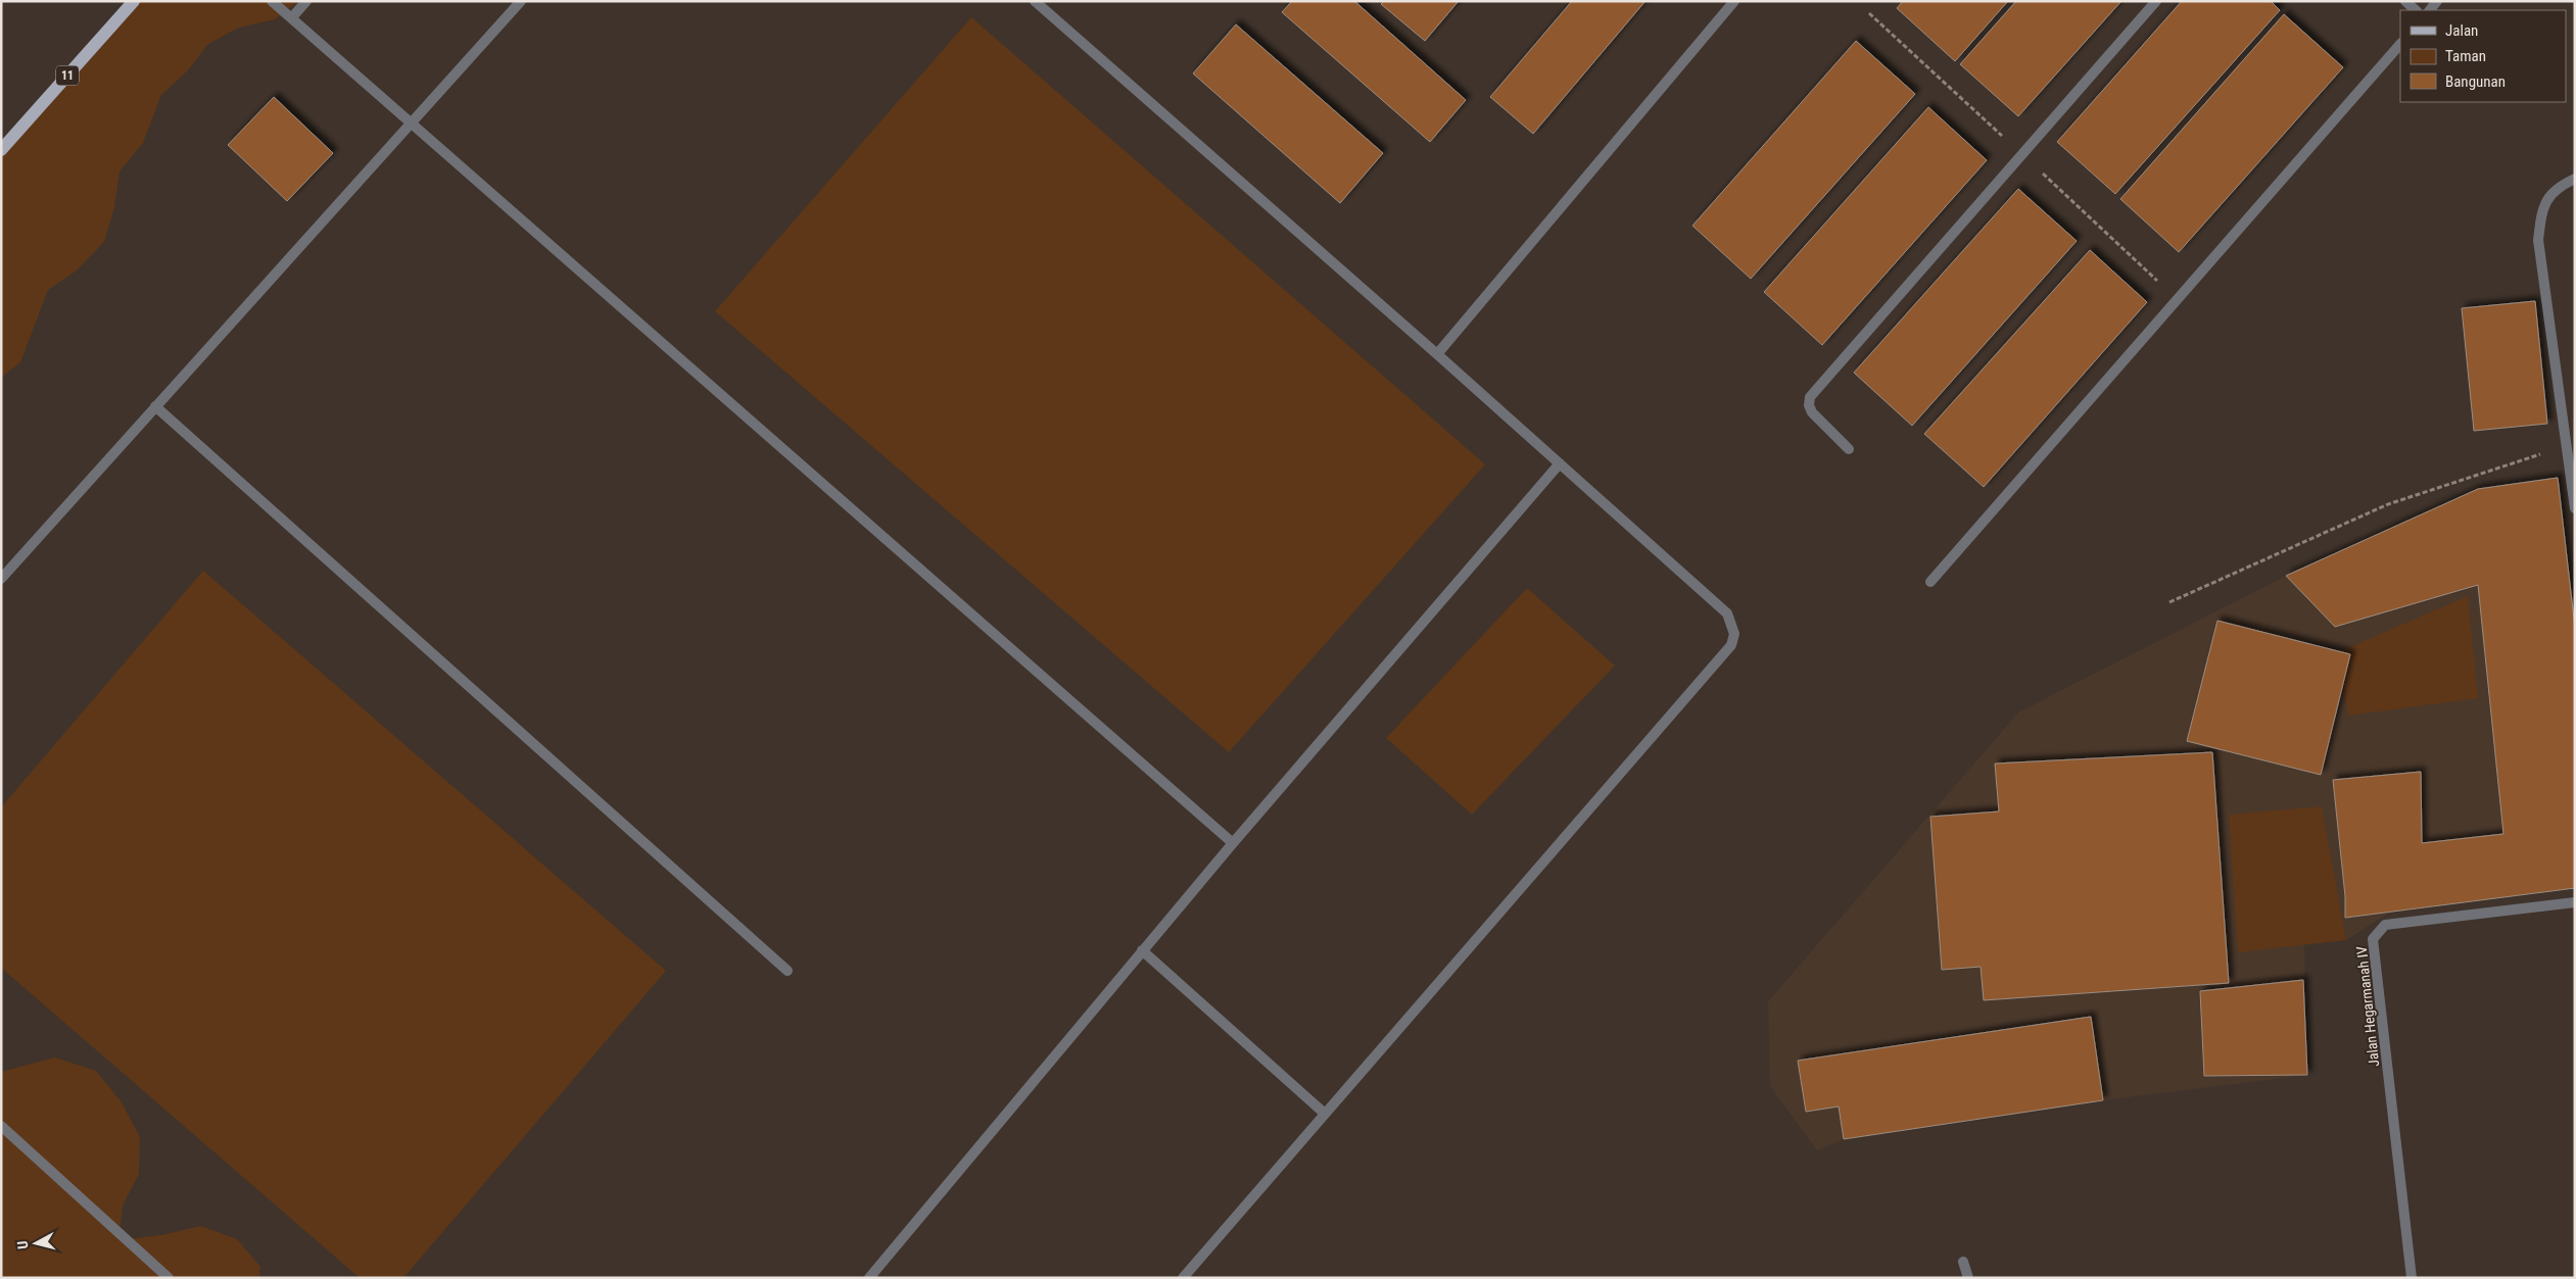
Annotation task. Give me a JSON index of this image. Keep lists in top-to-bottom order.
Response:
{
  "streets": {
    "main road": ["11"],
    "street": ["Jalan Hegarmanah IV"]
  },
  "legend": ["Jalan", "Taman", "Bangunan"],
  "north": "left"
}
